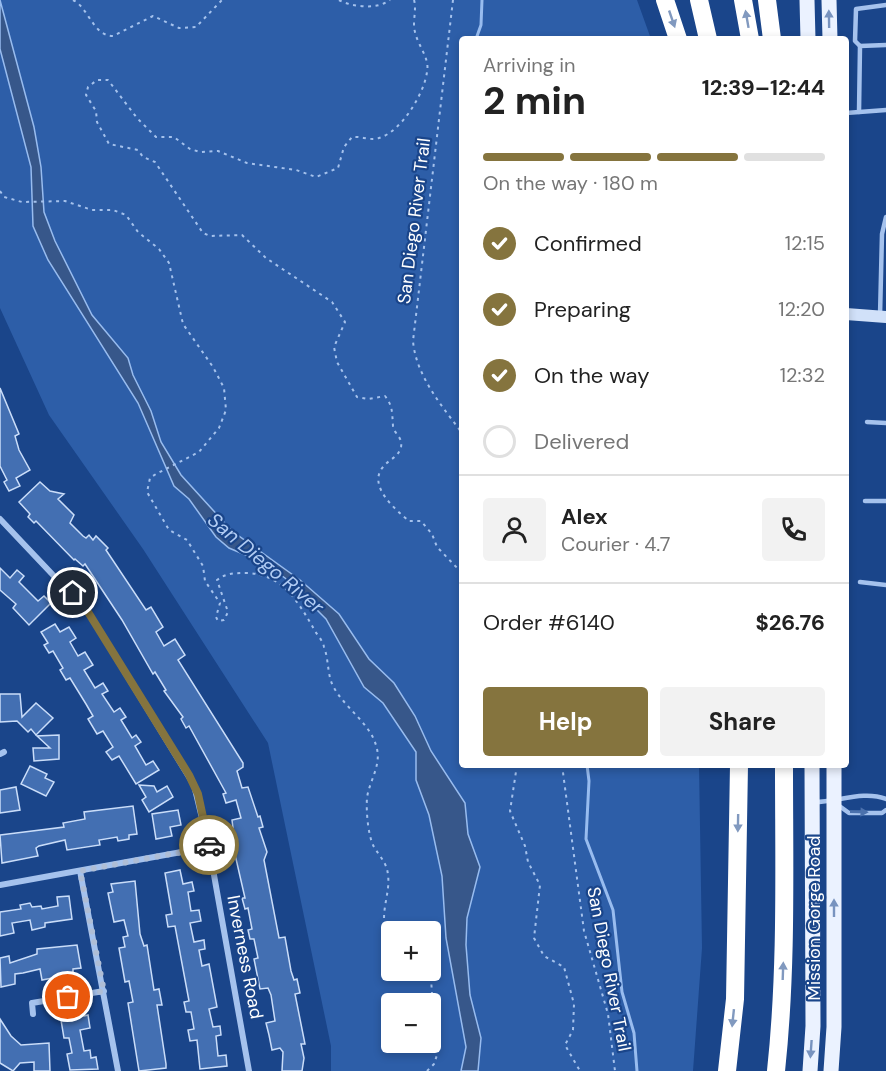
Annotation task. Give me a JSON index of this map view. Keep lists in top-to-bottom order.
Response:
{
  "streets": {
    "main road": ["Mission Gorge Road"],
    "street": ["Inverness Road"],
    "path": ["San Diego River Trail"]
  },
  "water": ["San Diego River"],
  "page": {
    "heading": ["2 min", "Arriving in", "12:39–12:44"],
    "panel": [
      "Alex",
      "Courier · 4.7",
      "Order #6140",
      "$26.76"
    ],
    "bar": "On the way · 180 m",
    "list": [
      ["Confirmed", "12:15"],
      ["Preparing", "12:20"],
      ["On the way", "12:32"],
      "Delivered"
    ],
    "buttons": ["Help", "Share"],
    "map_buttons": ["+", "−"]
  }
}
